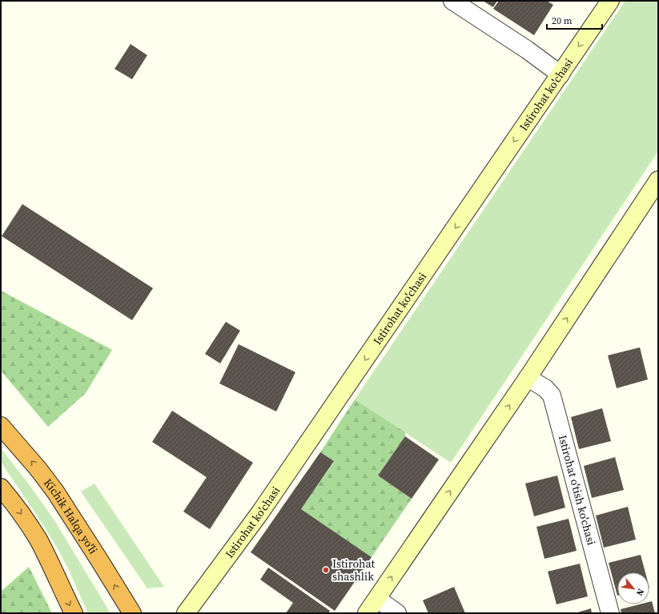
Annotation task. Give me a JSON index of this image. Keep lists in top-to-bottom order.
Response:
{
  "streets": {
    "highway": ["Kichik Halqa yo'li"],
    "main road": ["Istirohat ko'chasi"],
    "street": ["Istirohat o'tish ko'chasi"]
  },
  "places": ["Istirohat shashlik"],
  "scale_bar": "20 m",
  "north": "bottom right"
}
